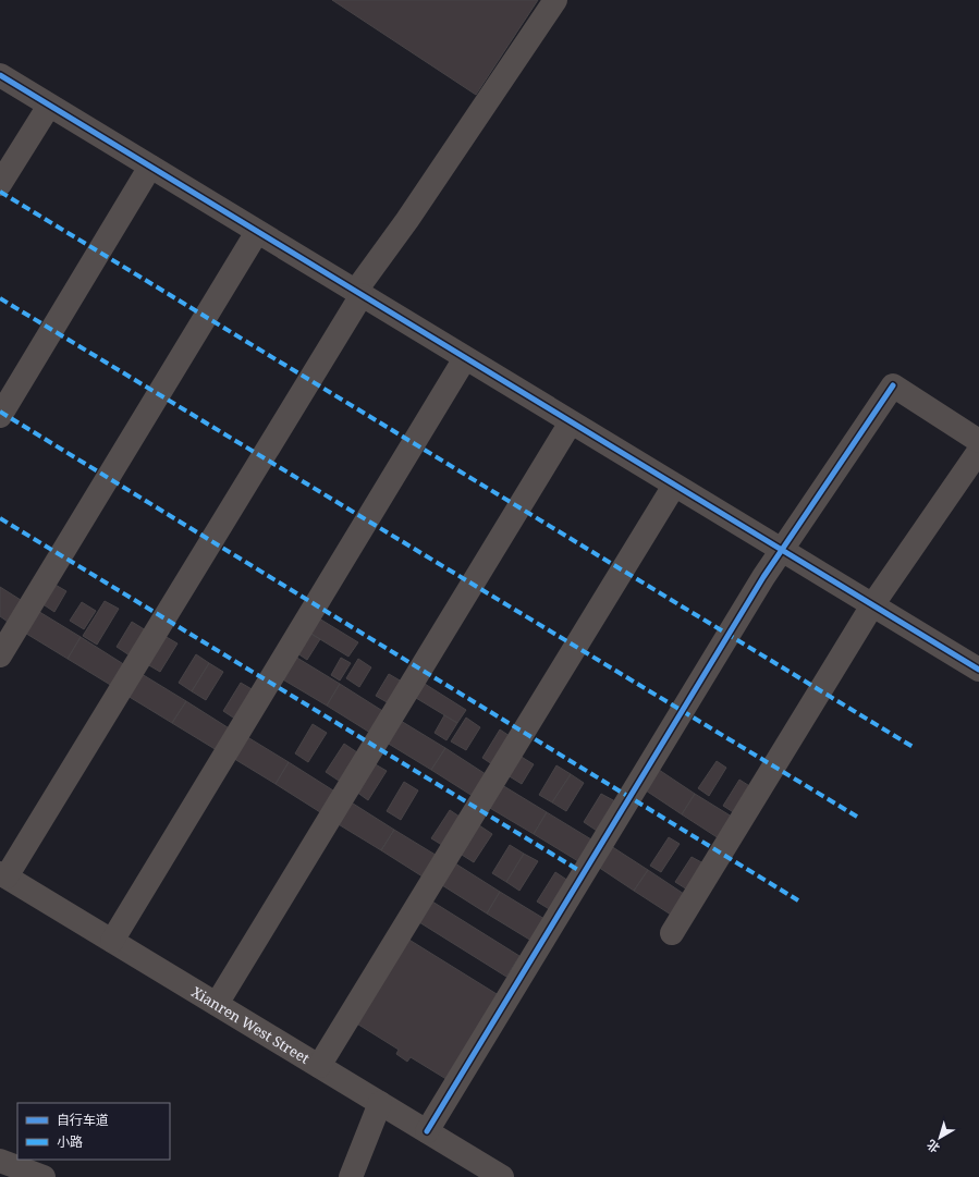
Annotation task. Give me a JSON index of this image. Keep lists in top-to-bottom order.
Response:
{
  "streets": {
    "street": ["Xianren West Street"]
  },
  "legend": ["自行车道", "小路"],
  "north": "bottom left"
}
